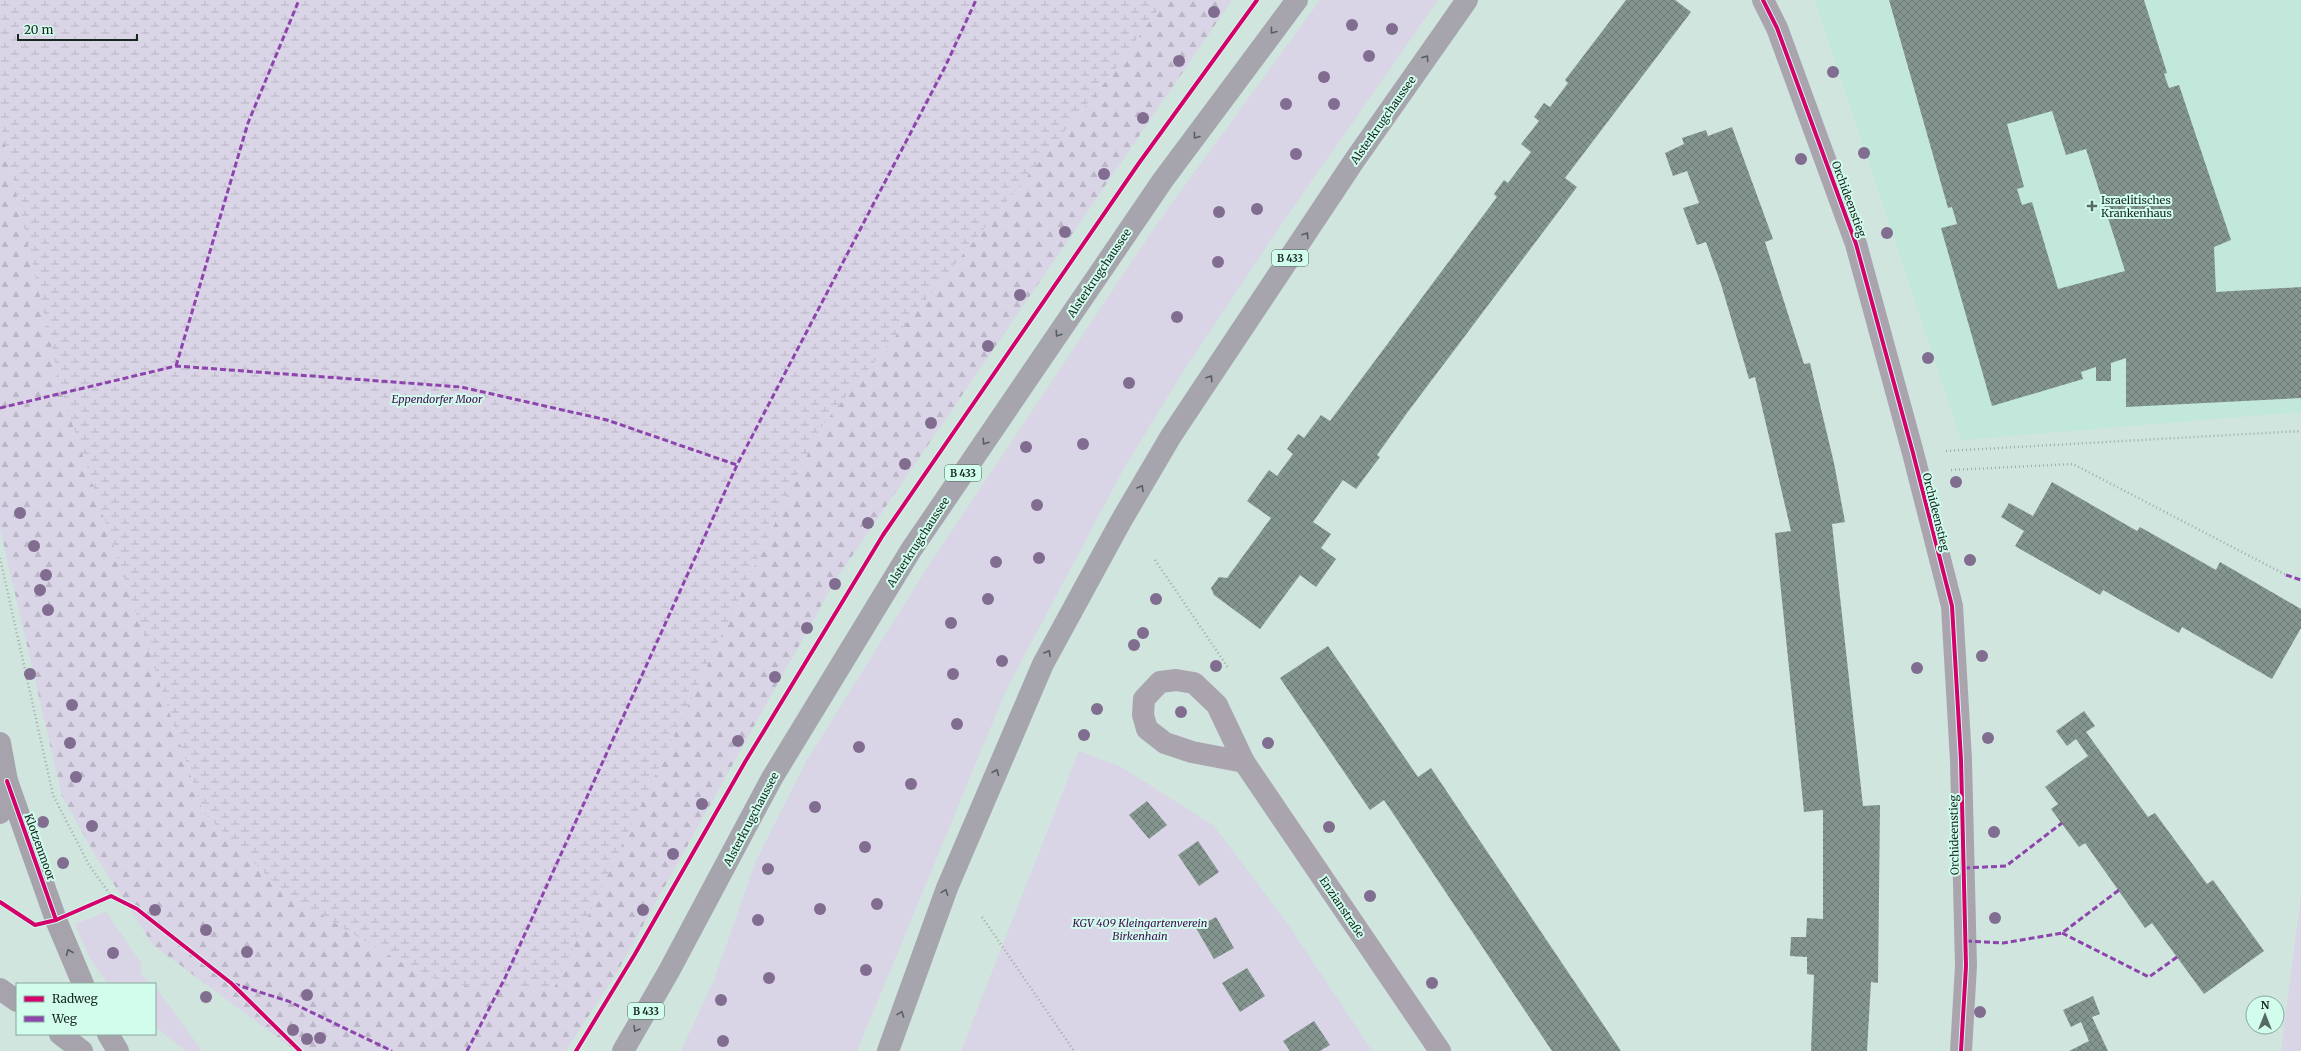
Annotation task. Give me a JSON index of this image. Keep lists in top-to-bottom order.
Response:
{
  "streets": {
    "main road": ["Alsterkrugchaussee", "B 433"],
    "street": ["Orchideenstieg", "Klotzenmoor", "Enzianstraße"]
  },
  "one_way": ["Klotzenmoor"],
  "parks": ["Eppendorfer Moor", "KGV 409 Kleingartenverein Birkenhain"],
  "places": {
    "health": ["Israelitisches Krankenhaus"]
  },
  "legend": ["Radweg", "Weg"],
  "scale_bar": "20 m",
  "north": "top"
}
